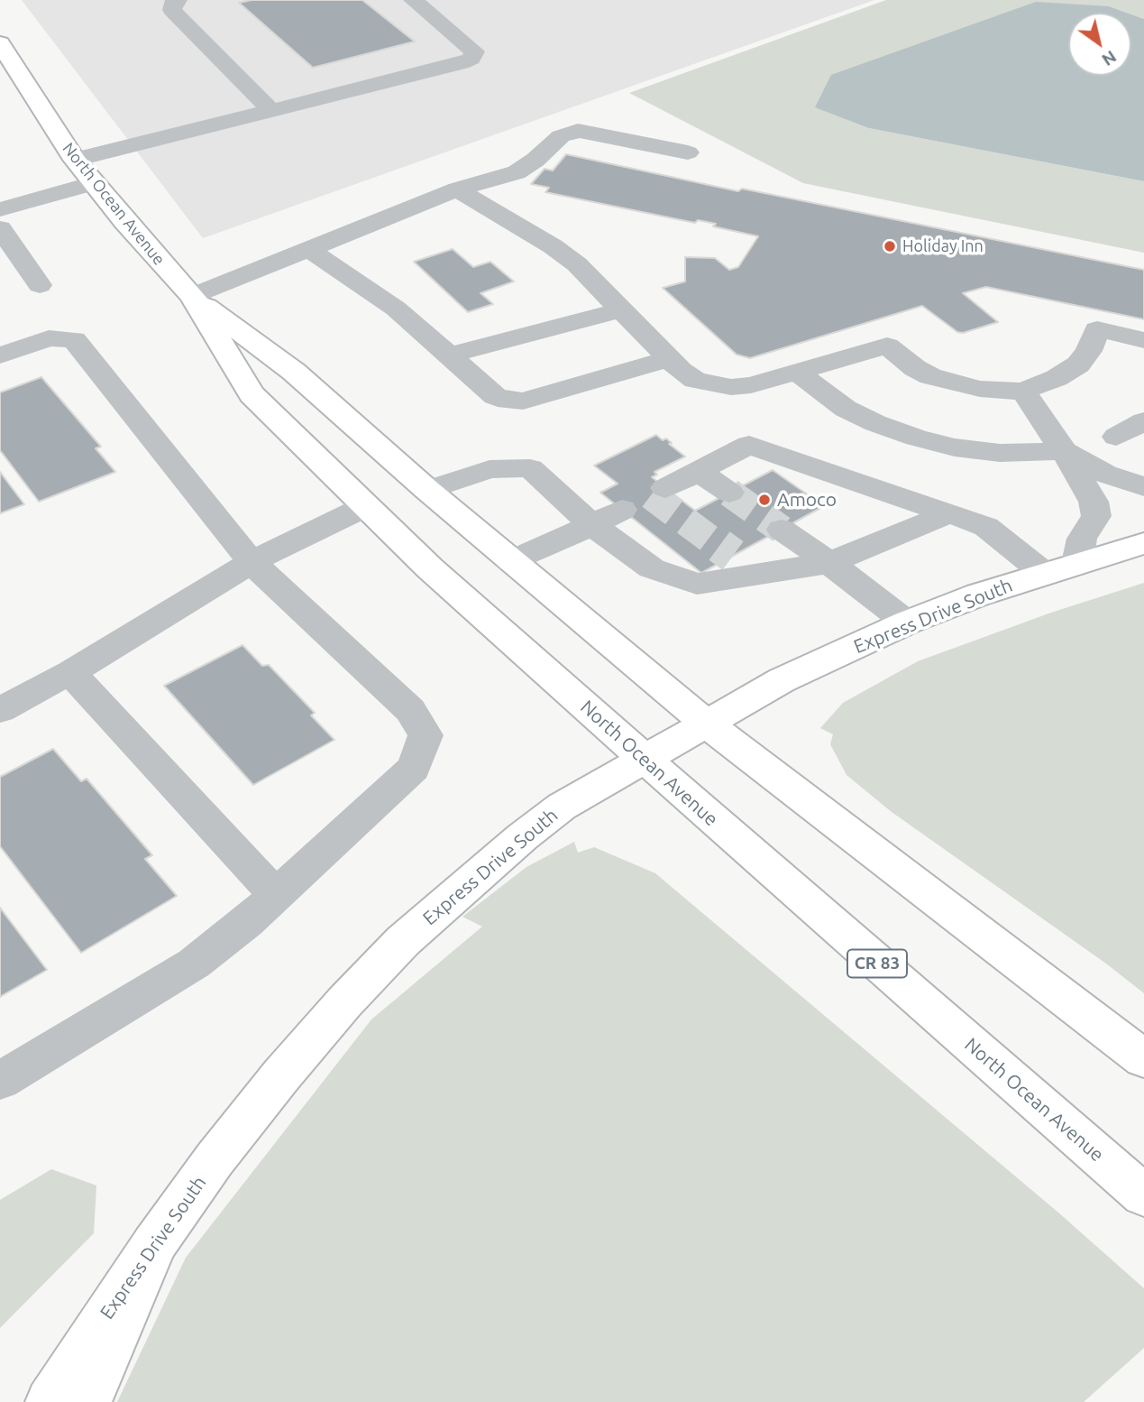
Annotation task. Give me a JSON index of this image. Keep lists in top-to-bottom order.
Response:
{
  "streets": {
    "main road": ["North Ocean Avenue", "Express Drive South", "CR 83"]
  },
  "crossings": [
    ["North Ocean Avenue", "Express Drive South"]
  ],
  "places": ["Holiday Inn", "Amoco"],
  "north": "bottom right"
}
